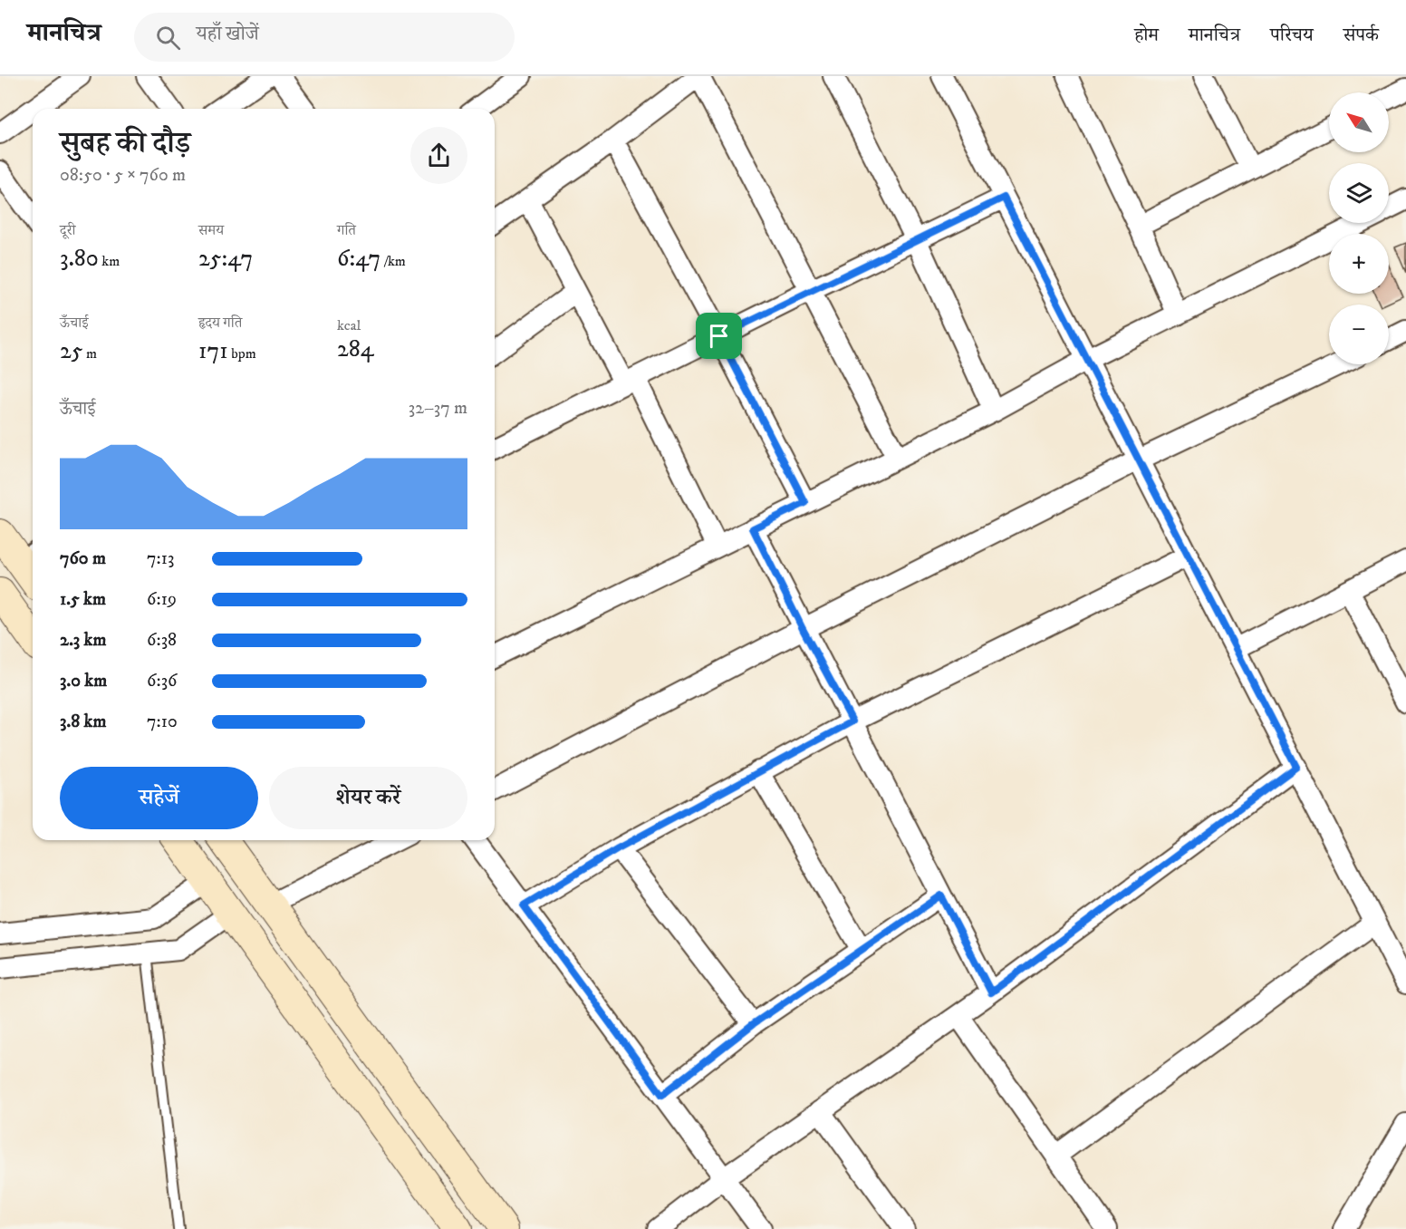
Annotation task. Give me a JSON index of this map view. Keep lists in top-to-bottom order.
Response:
{
  "north": "top left",
  "page": {
    "header": "मानचित्र",
    "search": "यहाँ खोजें",
    "nav": [
      "होम",
      "मानचित्र",
      "परिचय",
      "संपर्क"
    ],
    "map_buttons": ["+", "−"],
    "heading": ["सुबह की दौड़", "08:50 · 5 × 760 m"],
    "stats": [
      ["दूरी", "3.80 km"],
      ["समय", "25:47"],
      ["गति", "6:47 /km"],
      ["ऊँचाई", "25 m"],
      ["हृदय गति", "171 bpm"],
      ["kcal", "284"]
    ],
    "chart": ["ऊँचाई", "32–37 m"],
    "list": [
      {
        "name": "760 m",
        "note": "7:13"
      },
      {
        "name": "1.5 km",
        "note": "6:19"
      },
      {
        "name": "2.3 km",
        "note": "6:38"
      },
      {
        "name": "3.0 km",
        "note": "6:36"
      },
      {
        "name": "3.8 km",
        "note": "7:10"
      }
    ],
    "buttons": ["सहेजें", "शेयर करें"]
  }
}
